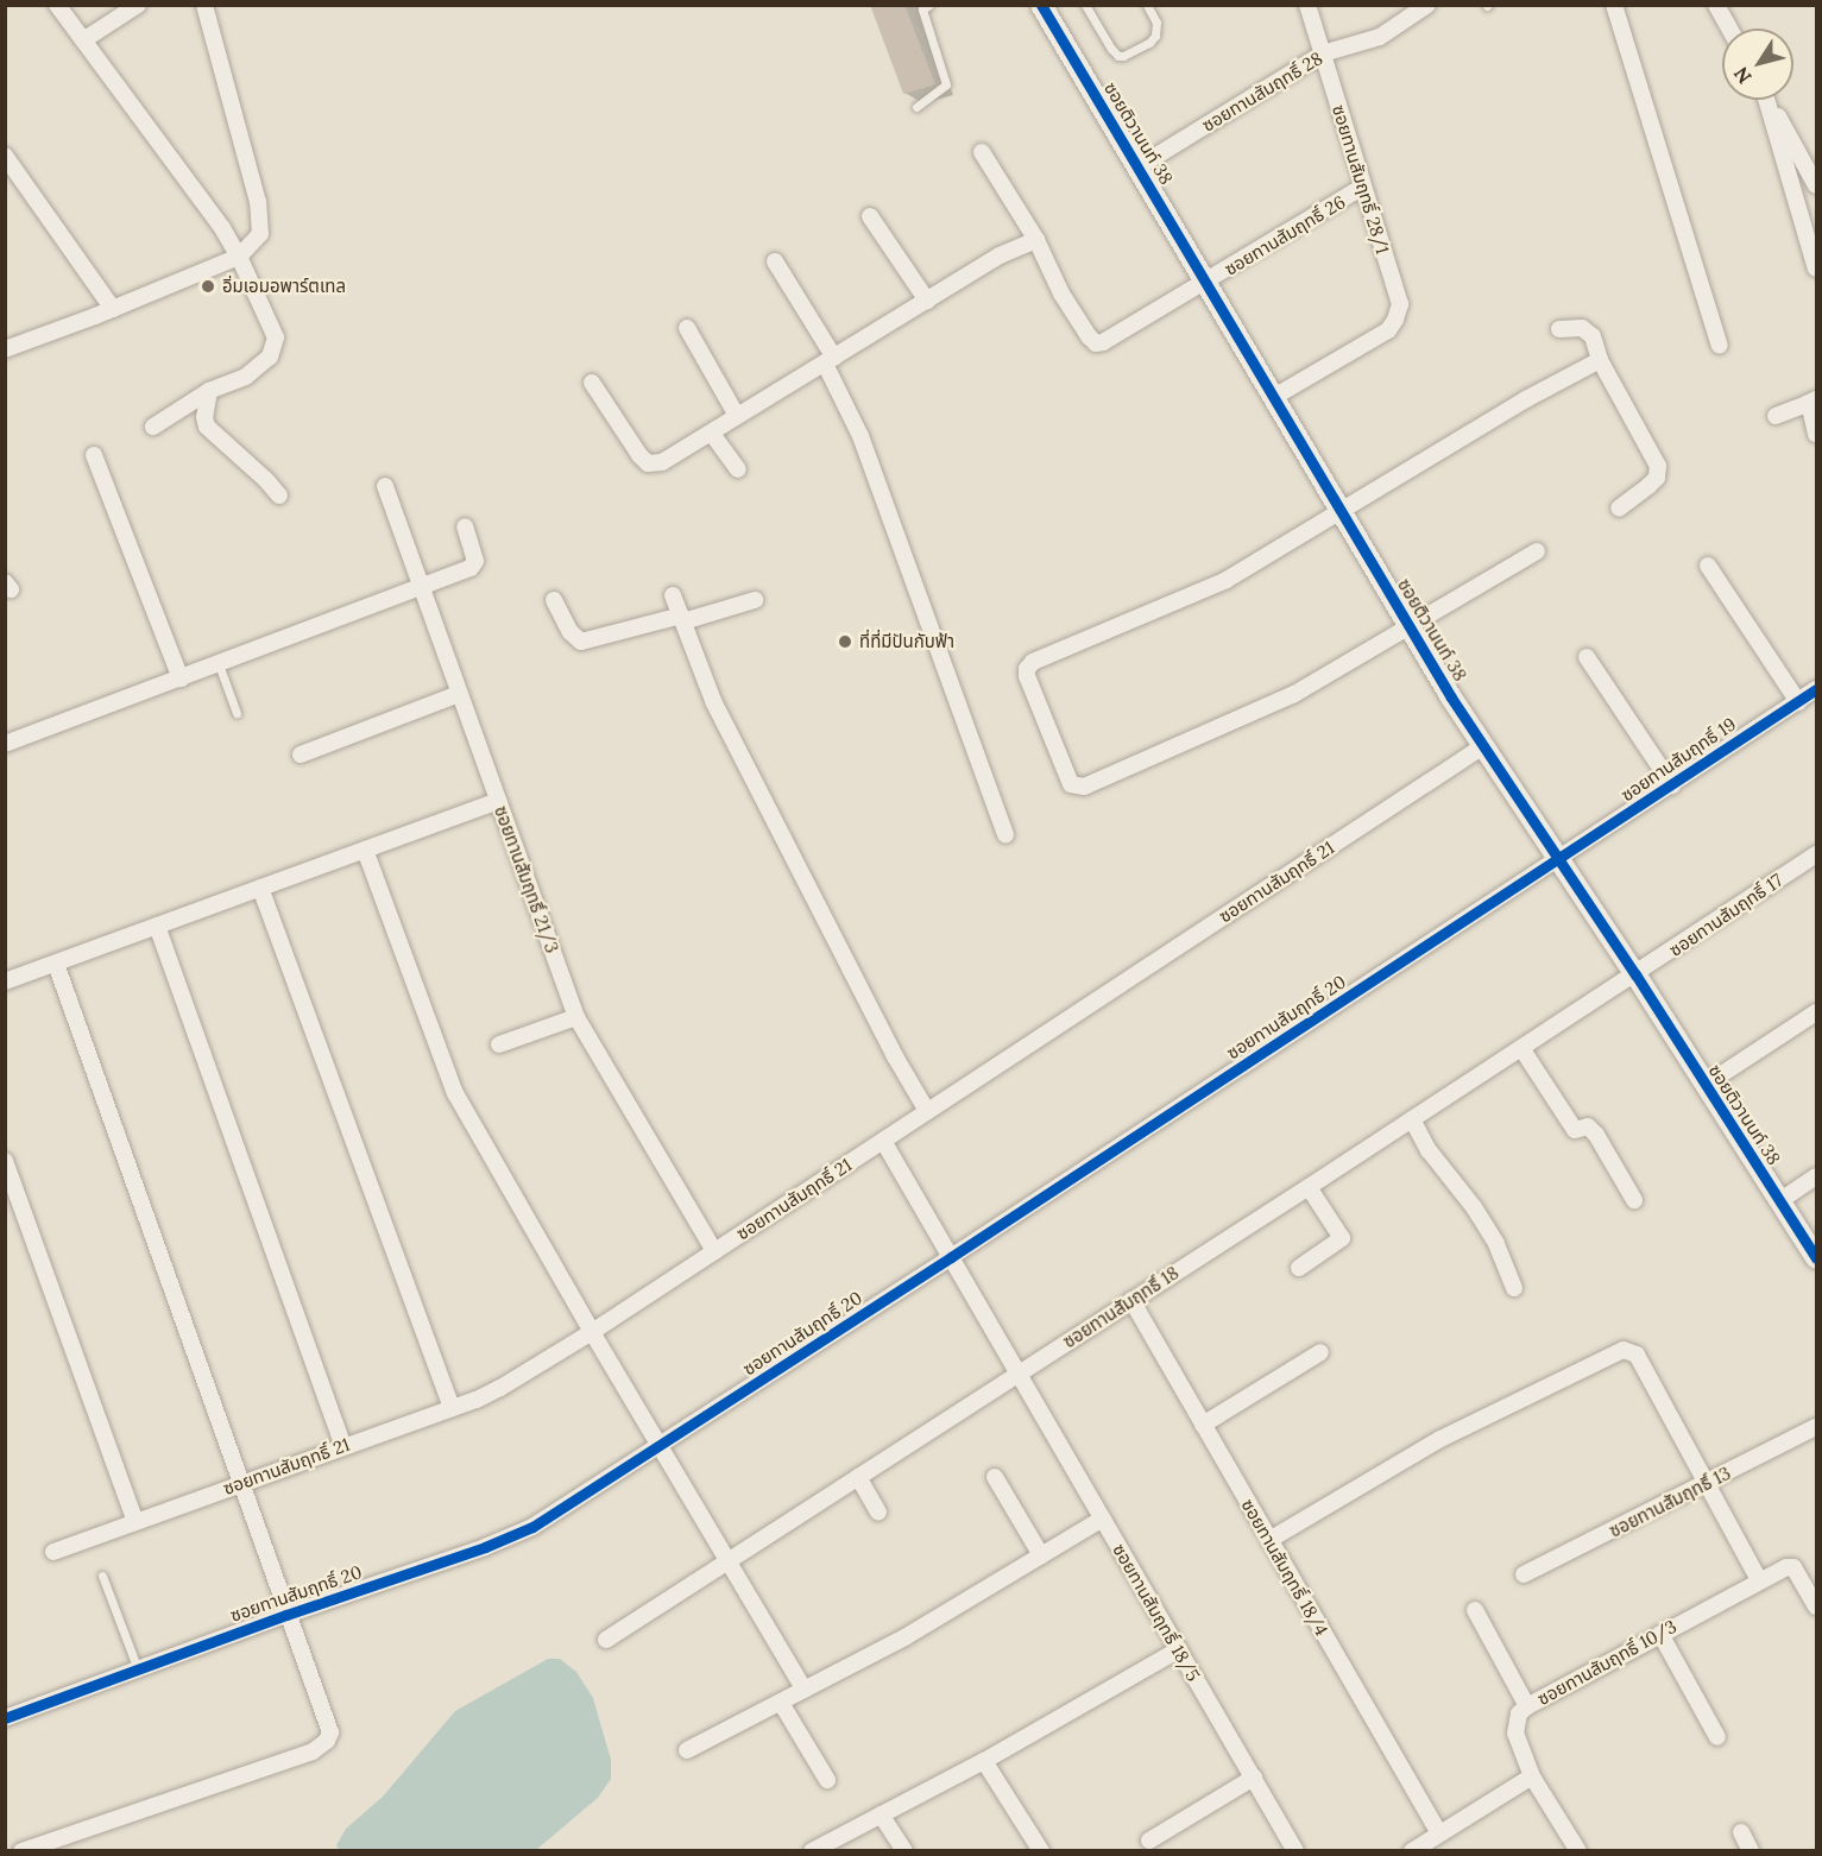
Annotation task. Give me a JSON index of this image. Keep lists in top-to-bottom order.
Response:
{
  "streets": {
    "street": [
      "ซอยทานสัมฤทธิ์ 28",
      "ซอยติวานนท์ 38",
      "ซอยทานสัมฤทธิ์ 28/1",
      "ซอยทานสัมฤทธิ์ 26",
      "ซอยทานสัมฤทธิ์ 19",
      "ซอยทานสัมฤทธิ์ 21/3",
      "ซอยทานสัมฤทธิ์ 21",
      "ซอยทานสัมฤทธิ์ 17",
      "ซอยทานสัมฤทธิ์ 20",
      "ซอยทานสัมฤทธิ์ 18",
      "ซอยทานสัมฤทธิ์ 13",
      "ซอยทานสัมฤทธิ์ 18/4",
      "ซอยทานสัมฤทธิ์ 18/5",
      "ซอยทานสัมฤทธิ์ 10/3"
    ]
  },
  "crossings": [
    ["ซอยทานสัมฤทธิ์ 28", "ซอยติวานนท์ 38"],
    ["ซอยทานสัมฤทธิ์ 28", "ซอยทานสัมฤทธิ์ 28/1"],
    ["ซอยติวานนท์ 38", "ซอยทานสัมฤทธิ์ 28/1"],
    ["ซอยติวานนท์ 38", "ซอยทานสัมฤทธิ์ 26"],
    ["ซอยติวานนท์ 38", "ซอยทานสัมฤทธิ์ 19"],
    ["ซอยติวานนท์ 38", "ซอยทานสัมฤทธิ์ 21"],
    ["ซอยติวานนท์ 38", "ซอยทานสัมฤทธิ์ 17"],
    ["ซอยติวานนท์ 38", "ซอยทานสัมฤทธิ์ 20"],
    ["ซอยติวานนท์ 38", "ซอยทานสัมฤทธิ์ 18"],
    ["ซอยทานสัมฤทธิ์ 28/1", "ซอยทานสัมฤทธิ์ 26"],
    ["ซอยทานสัมฤทธิ์ 19", "ซอยทานสัมฤทธิ์ 20"],
    ["ซอยทานสัมฤทธิ์ 21/3", "ซอยทานสัมฤทธิ์ 21"],
    ["ซอยทานสัมฤทธิ์ 21", "ซอยทานสัมฤทธิ์ 18/5"],
    ["ซอยทานสัมฤทธิ์ 17", "ซอยทานสัมฤทธิ์ 18"],
    ["ซอยทานสัมฤทธิ์ 20", "ซอยทานสัมฤทธิ์ 18/5"],
    ["ซอยทานสัมฤทธิ์ 18", "ซอยทานสัมฤทธิ์ 18/4"],
    ["ซอยทานสัมฤทธิ์ 18", "ซอยทานสัมฤทธิ์ 18/5"]
  ],
  "places": ["อิ่มเอมอพาร์ตเทล", "ที่ที่มีปันกับฟ้า"],
  "north": "bottom left"
}
